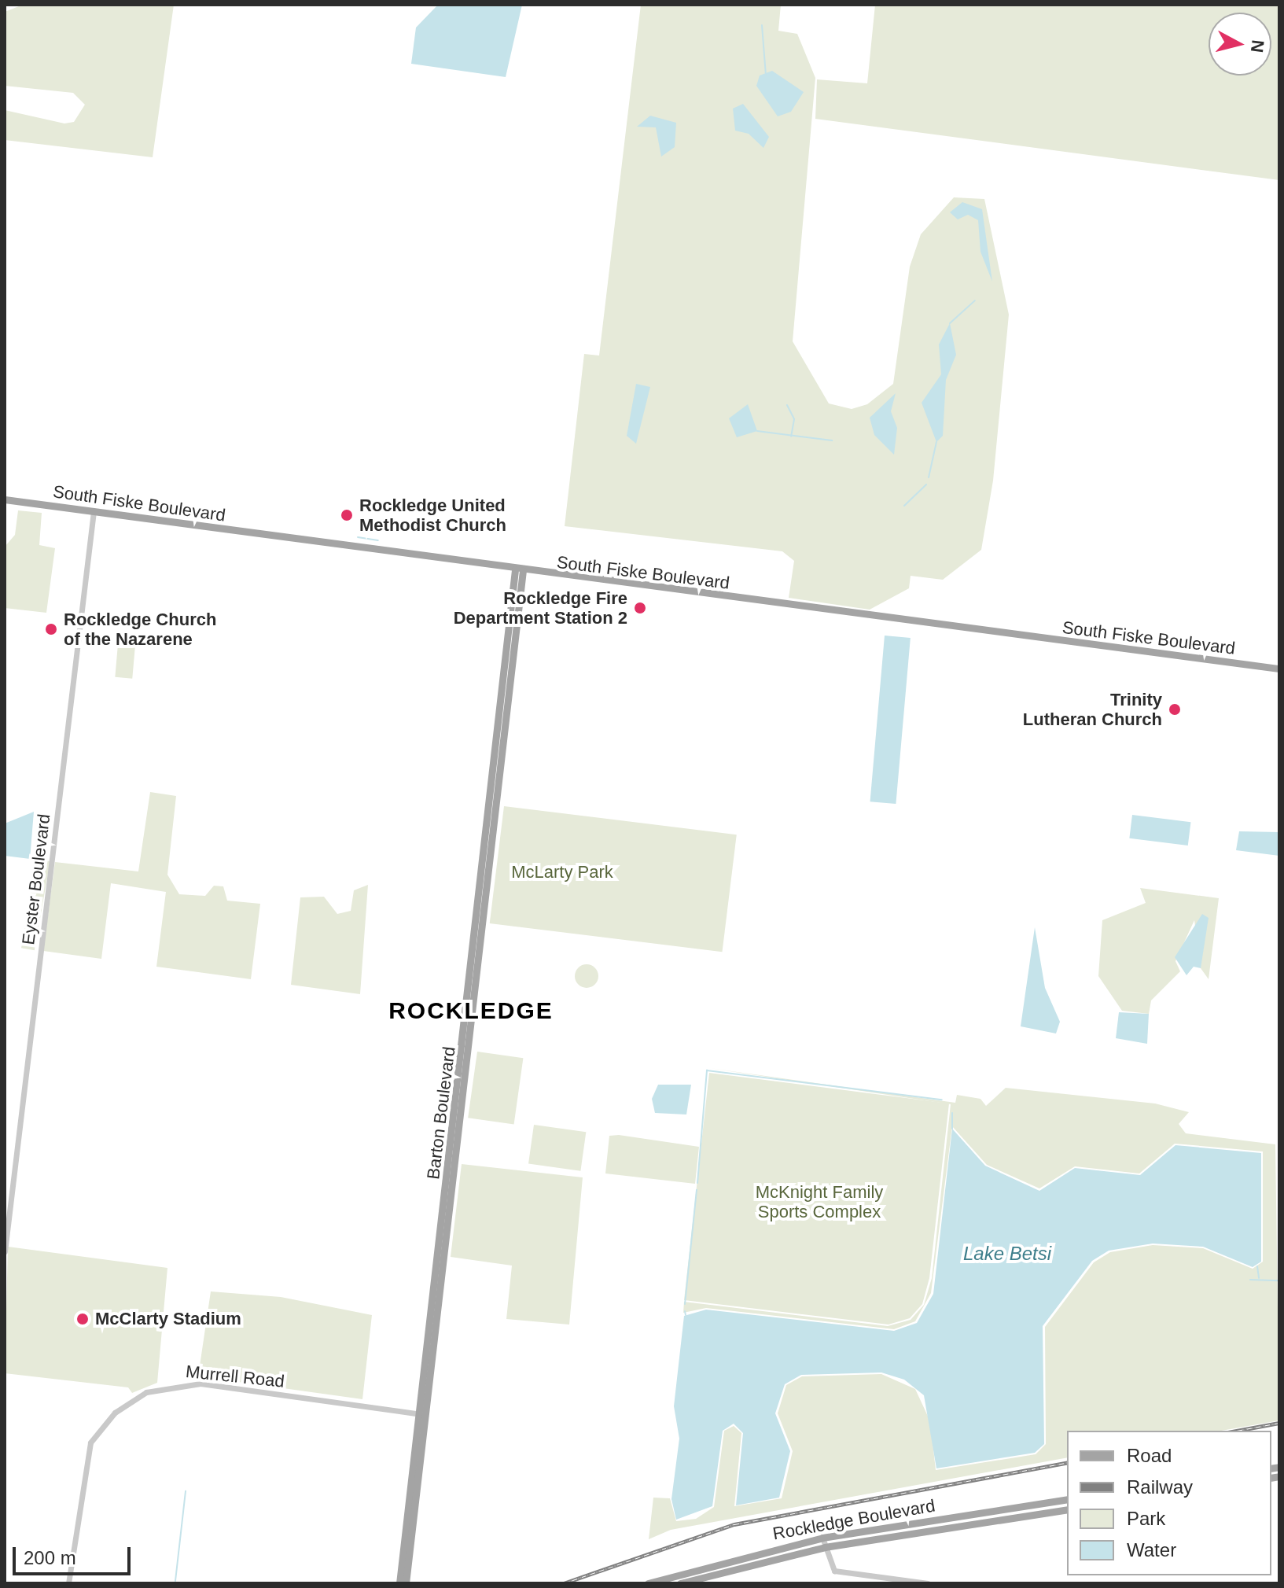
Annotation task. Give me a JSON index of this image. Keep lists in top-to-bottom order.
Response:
{
  "streets": {
    "main road": ["South Fiske Boulevard", "Barton Boulevard", "Rockledge Boulevard"],
    "street": ["Eyster Boulevard", "Murrell Road"]
  },
  "crossings": [
    ["South Fiske Boulevard", "Eyster Boulevard"],
    ["South Fiske Boulevard", "Barton Boulevard"],
    ["Barton Boulevard", "Murrell Road"]
  ],
  "districts": ["ROCKLEDGE"],
  "water": ["Lake Betsi"],
  "parks": ["McLarty Park", "McKnight Family Sports Complex"],
  "places": [
    "Rockledge United Methodist Church",
    "Rockledge Fire Department Station 2",
    "Rockledge Church of the Nazarene",
    "Trinity Lutheran Church",
    "McClarty Stadium"
  ],
  "legend": [
    "Road",
    "Railway",
    "Park",
    "Water"
  ],
  "scale_bar": "200 m",
  "north": "right"
}
